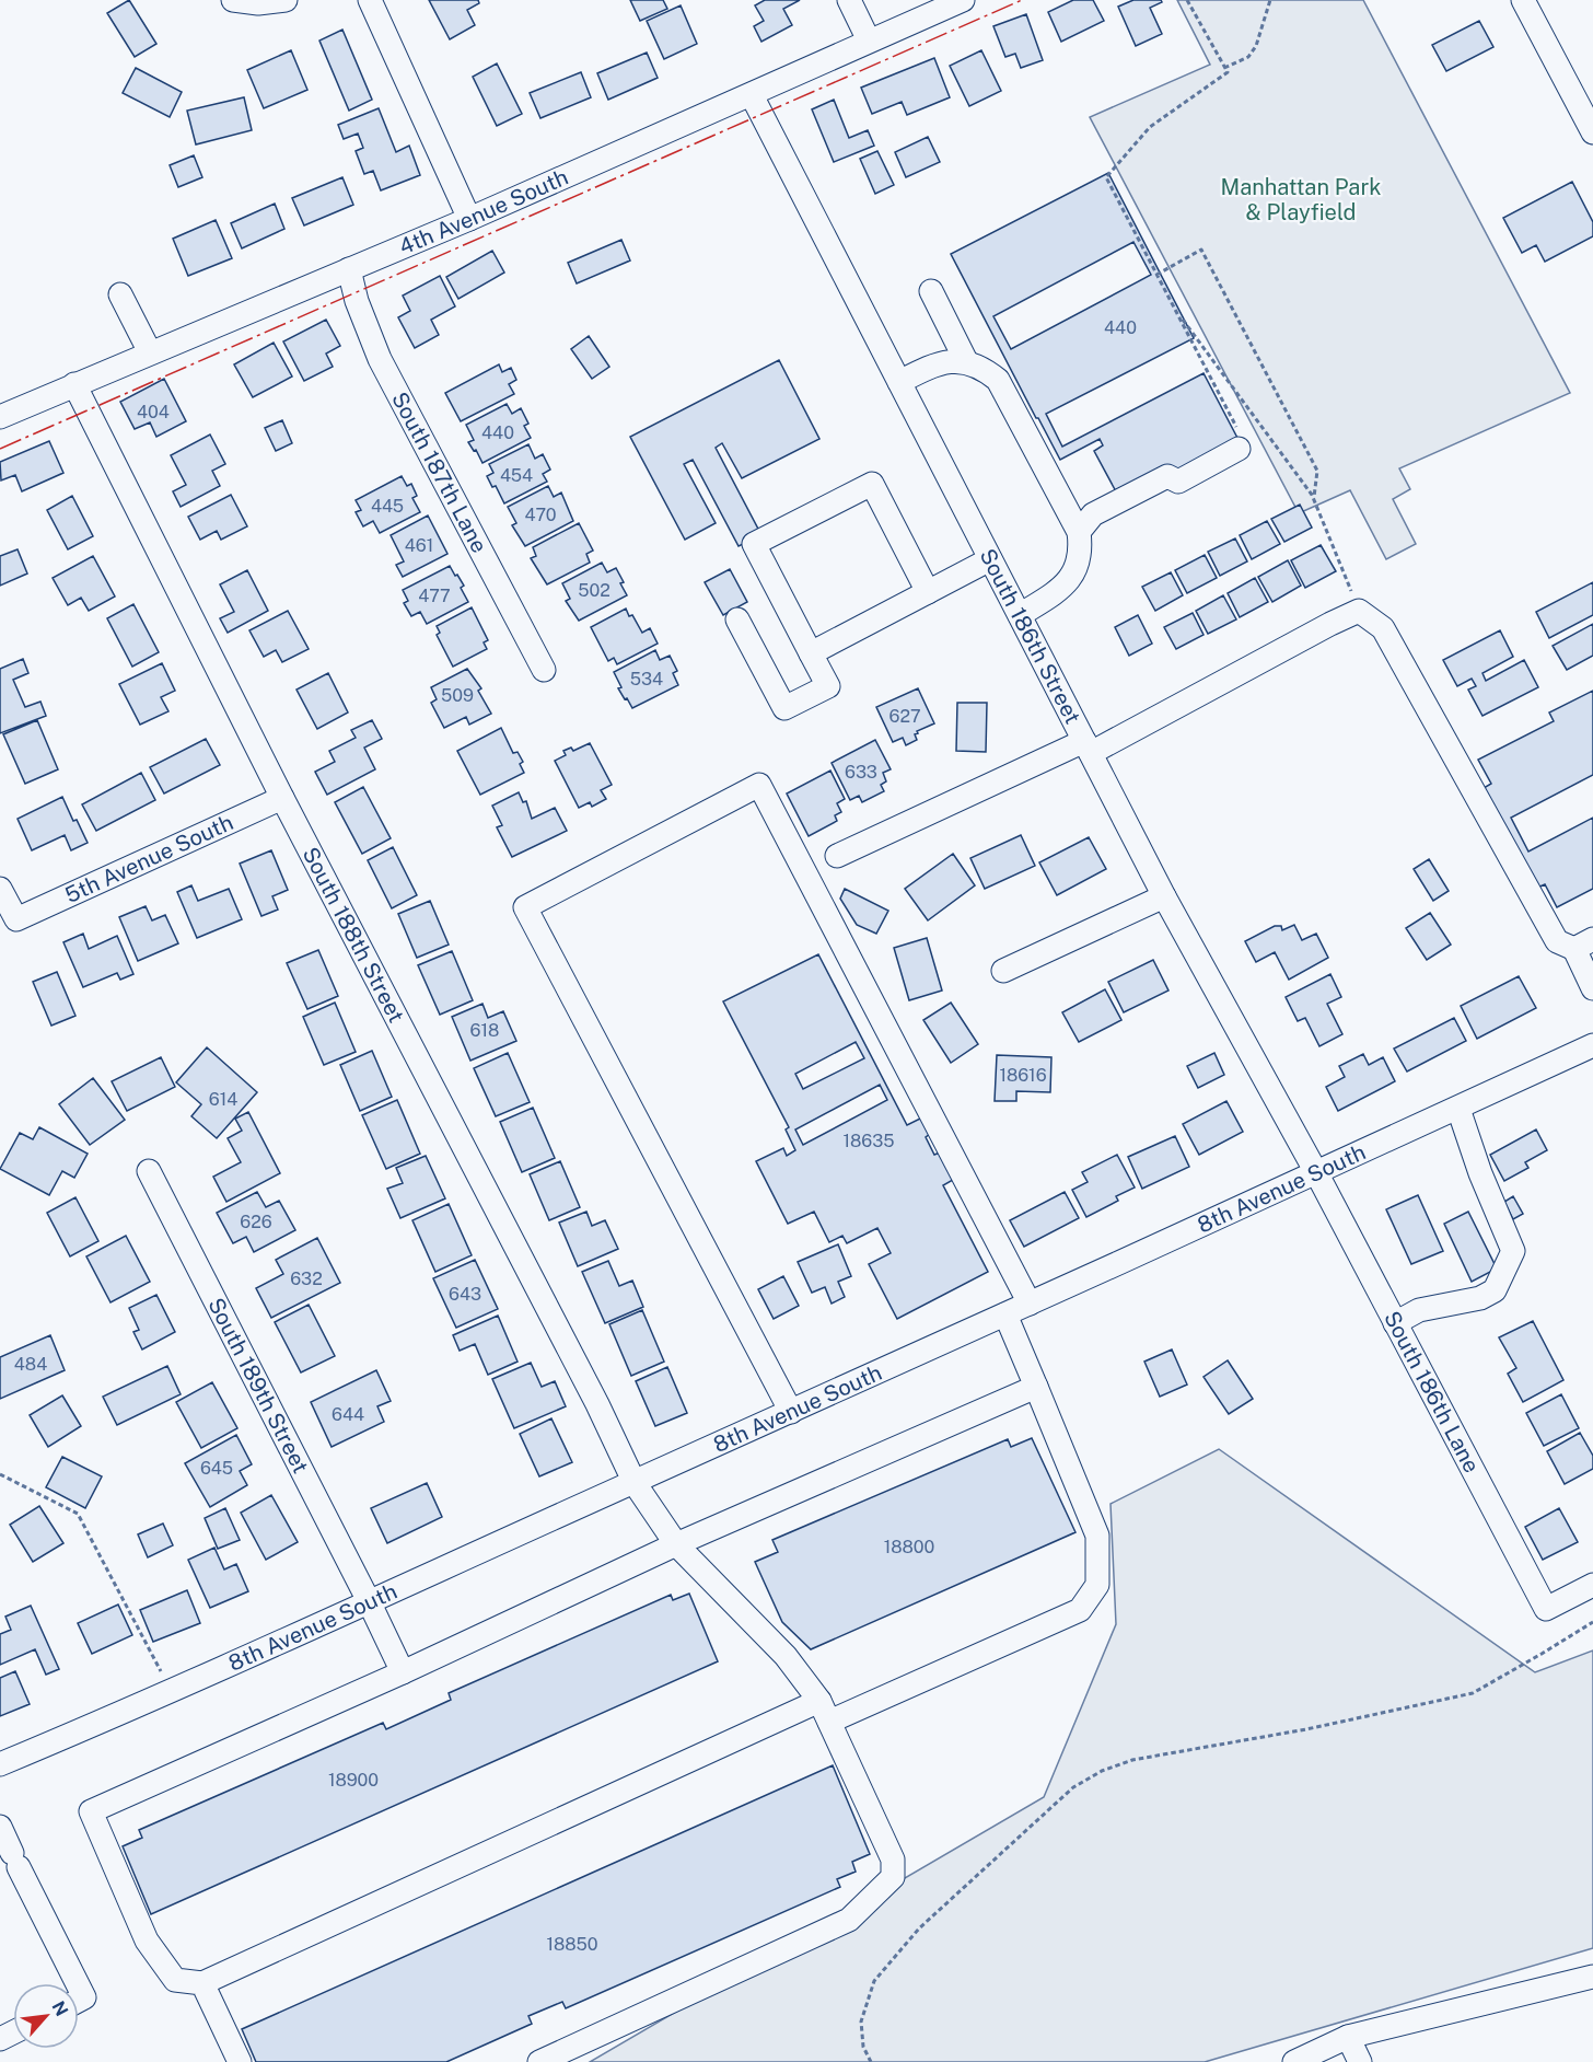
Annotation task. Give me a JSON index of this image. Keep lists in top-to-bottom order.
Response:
{
  "streets": {
    "street": [
      "4th Avenue South",
      "South 187th Lane",
      "South 186th Street",
      "5th Avenue South",
      "South 188th Street",
      "8th Avenue South",
      "South 189th Street",
      "South 186th Lane"
    ]
  },
  "crossings": [
    ["4th Avenue South", "South 187th Lane"],
    ["4th Avenue South", "South 186th Street"],
    ["4th Avenue South", "South 188th Street"],
    ["South 186th Street", "8th Avenue South"],
    ["South 186th Street", "South 186th Lane"],
    ["5th Avenue South", "South 188th Street"],
    ["South 188th Street", "8th Avenue South"],
    ["8th Avenue South", "South 189th Street"],
    ["8th Avenue South", "South 186th Lane"]
  ],
  "parks": ["Manhattan Park & Playfield"],
  "house_numbers": [
    "440",
    "404",
    "440",
    "454",
    "445",
    "470",
    "461",
    "502",
    "477",
    "534",
    "509",
    "627",
    "633",
    "618",
    "18616",
    "614",
    "18635",
    "626",
    "632",
    "643",
    "484",
    "644",
    "645",
    "18800",
    "18900",
    "18850"
  ],
  "north": "top right"
}
